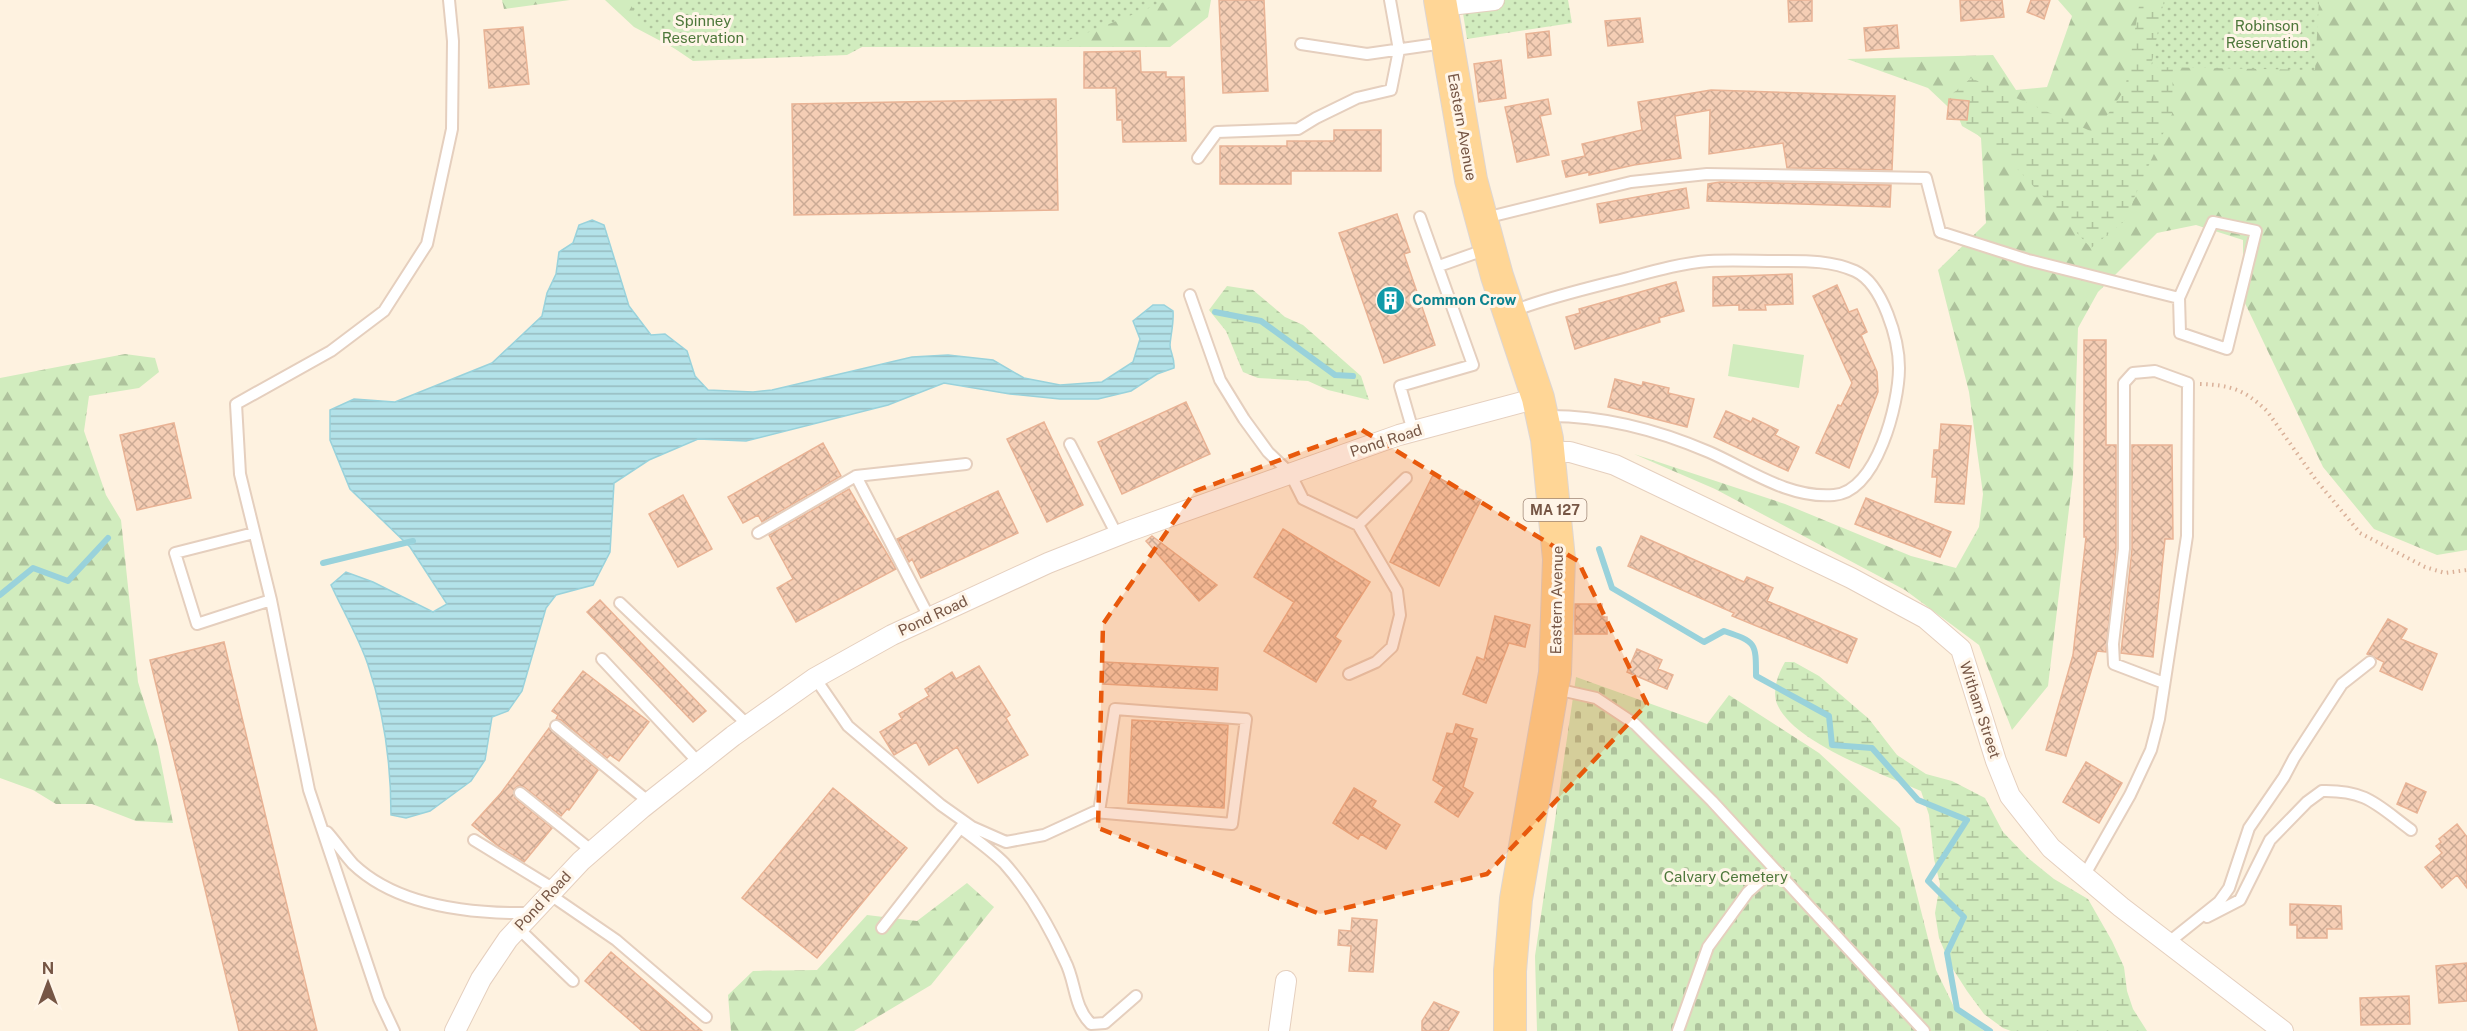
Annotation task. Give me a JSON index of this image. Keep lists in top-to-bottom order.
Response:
{
  "streets": {
    "main road": ["Eastern Avenue", "MA 127"],
    "street": ["Pond Road", "Witham Street"]
  },
  "crossings": [
    ["Eastern Avenue", "Pond Road"],
    ["Eastern Avenue", "Witham Street"]
  ],
  "parks": ["Spinney Reservation", "Robinson Reservation", "Calvary Cemetery"],
  "places": {
    "building": ["Common Crow"]
  },
  "north": "top"
}
